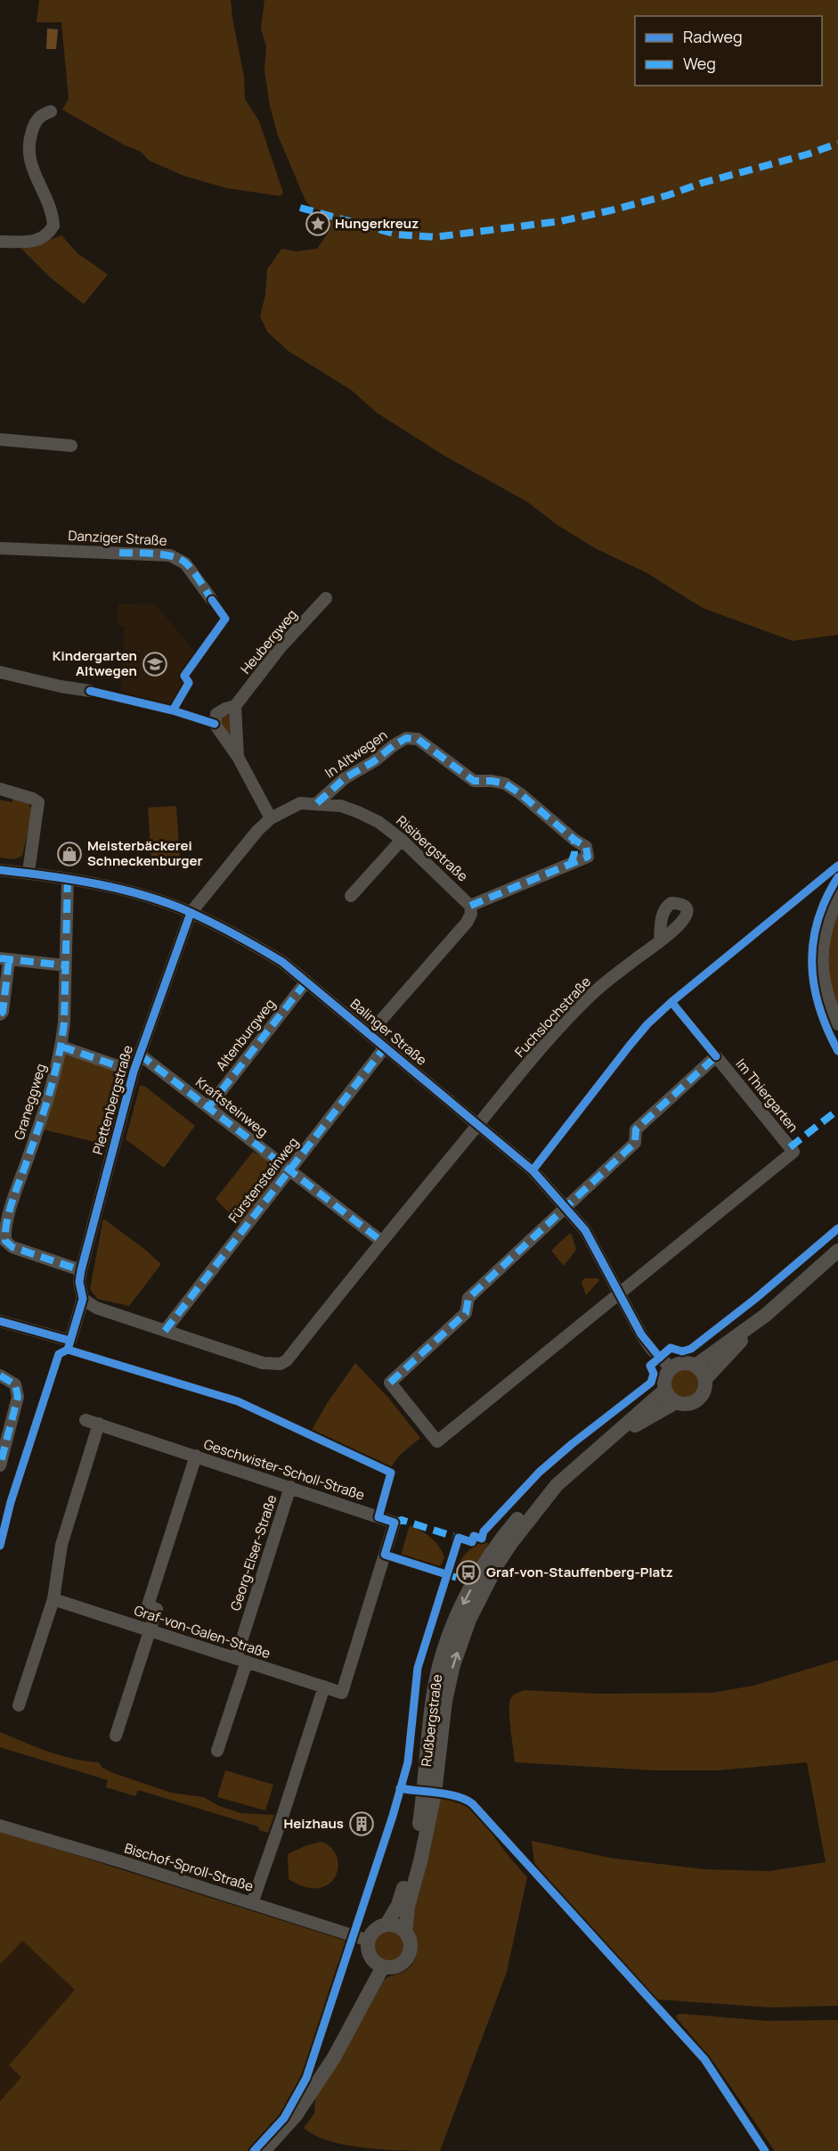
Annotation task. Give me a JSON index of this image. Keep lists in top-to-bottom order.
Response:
{
  "streets": {
    "street": [
      "Danziger Straße",
      "Heubergweg",
      "In Altwegen",
      "Risibergstraße",
      "Fuchslochstraße",
      "Balinger Straße",
      "Altenburgweg",
      "Im Thiergarten",
      "Plettenbergstraße",
      "Graneggweg",
      "Kraftsteinweg",
      "Fürstensteinweg",
      "Geschwister-Scholl-Straße",
      "Georg-Elser-Straße",
      "Graf-von-Galen-Straße",
      "Rußbergstraße",
      "Bischof-Sproll-Straße"
    ]
  },
  "crossings": [
    ["Heubergweg", "Risibergstraße"],
    ["In Altwegen", "Risibergstraße"],
    ["Risibergstraße", "Balinger Straße"],
    ["Risibergstraße", "Plettenbergstraße"],
    ["Fuchslochstraße", "Balinger Straße"],
    ["Balinger Straße", "Altenburgweg"],
    ["Balinger Straße", "Im Thiergarten"],
    ["Balinger Straße", "Plettenbergstraße"],
    ["Balinger Straße", "Graneggweg"],
    ["Balinger Straße", "Fürstensteinweg"],
    ["Balinger Straße", "Rußbergstraße"],
    ["Altenburgweg", "Kraftsteinweg"],
    ["Plettenbergstraße", "Graneggweg"],
    ["Plettenbergstraße", "Kraftsteinweg"],
    ["Kraftsteinweg", "Fürstensteinweg"],
    ["Geschwister-Scholl-Straße", "Georg-Elser-Straße"],
    ["Geschwister-Scholl-Straße", "Graf-von-Galen-Straße"],
    ["Georg-Elser-Straße", "Graf-von-Galen-Straße"],
    ["Rußbergstraße", "Bischof-Sproll-Straße"]
  ],
  "places": {
    "place": ["Hungerkreuz"],
    "school or university": ["Kindergarten Altwegen"],
    "shop": ["Meisterbäckerei Schneckenburger"],
    "bus stop": ["Graf-von-Stauffenberg-Platz"],
    "building": ["Heizhaus"]
  },
  "legend": ["Radweg", "Weg"]
}
